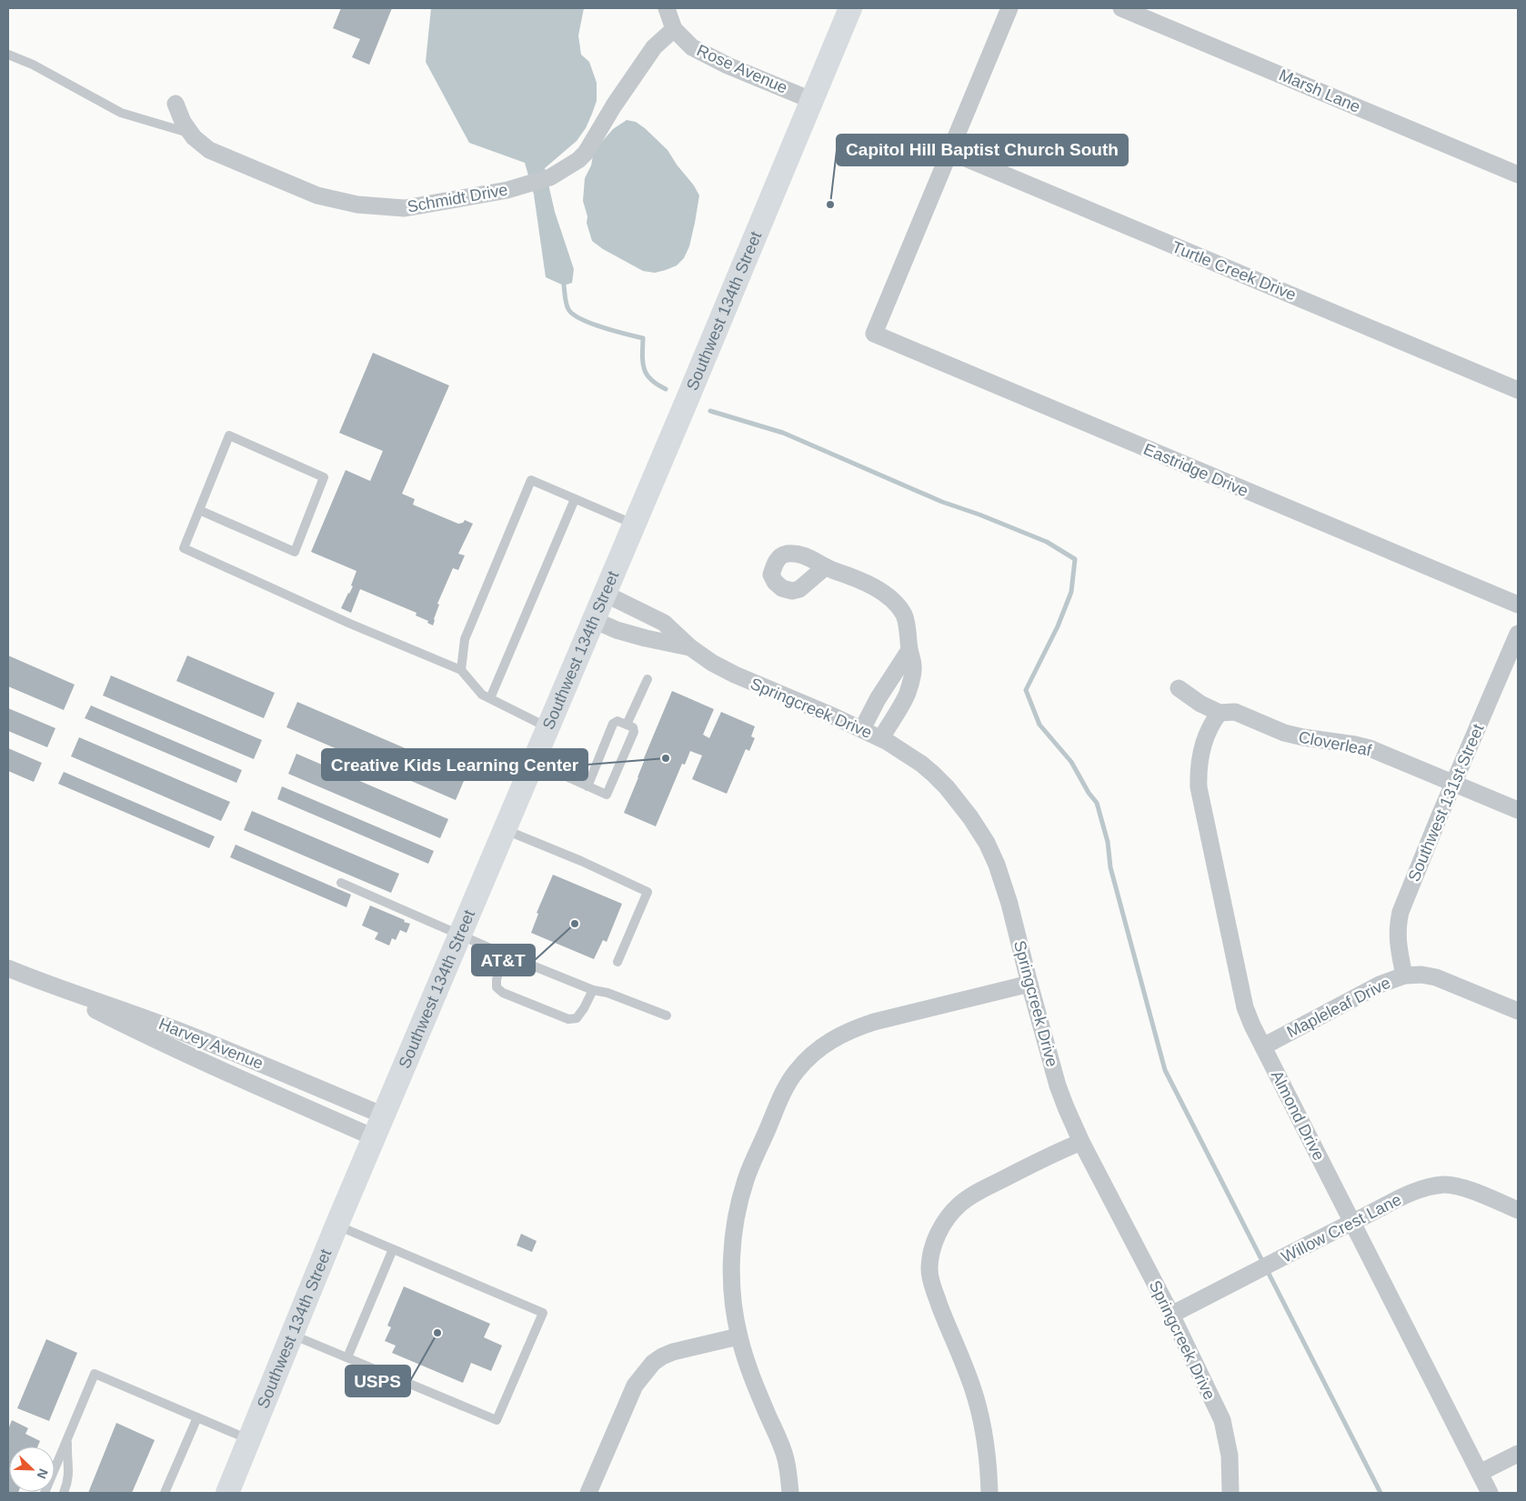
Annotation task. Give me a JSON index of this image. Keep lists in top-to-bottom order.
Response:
{
  "streets": {
    "main road": ["Southwest 134th Street"],
    "street": [
      "Rose Avenue",
      "Marsh Lane",
      "Schmidt Drive",
      "Turtle Creek Drive",
      "Eastridge Drive",
      "Springcreek Drive",
      "Cloverleaf",
      "Southwest 131st Street",
      "Mapleleaf Drive",
      "Harvey Avenue",
      "Almond Drive",
      "Willow Crest Lane"
    ]
  },
  "crossings": [
    ["Rose Avenue", "Schmidt Drive"],
    ["Rose Avenue", "Southwest 134th Street"],
    ["Turtle Creek Drive", "Eastridge Drive"],
    ["Southwest 134th Street", "Springcreek Drive"],
    ["Southwest 134th Street", "Harvey Avenue"],
    ["Springcreek Drive", "Willow Crest Lane"],
    ["Cloverleaf", "Southwest 131st Street"],
    ["Cloverleaf", "Almond Drive"],
    ["Southwest 131st Street", "Mapleleaf Drive"],
    ["Mapleleaf Drive", "Almond Drive"],
    ["Almond Drive", "Willow Crest Lane"]
  ],
  "places": [
    "Capitol Hill Baptist Church South",
    "Creative Kids Learning Center",
    "AT&T",
    "USPS"
  ],
  "north": "bottom right"
}
